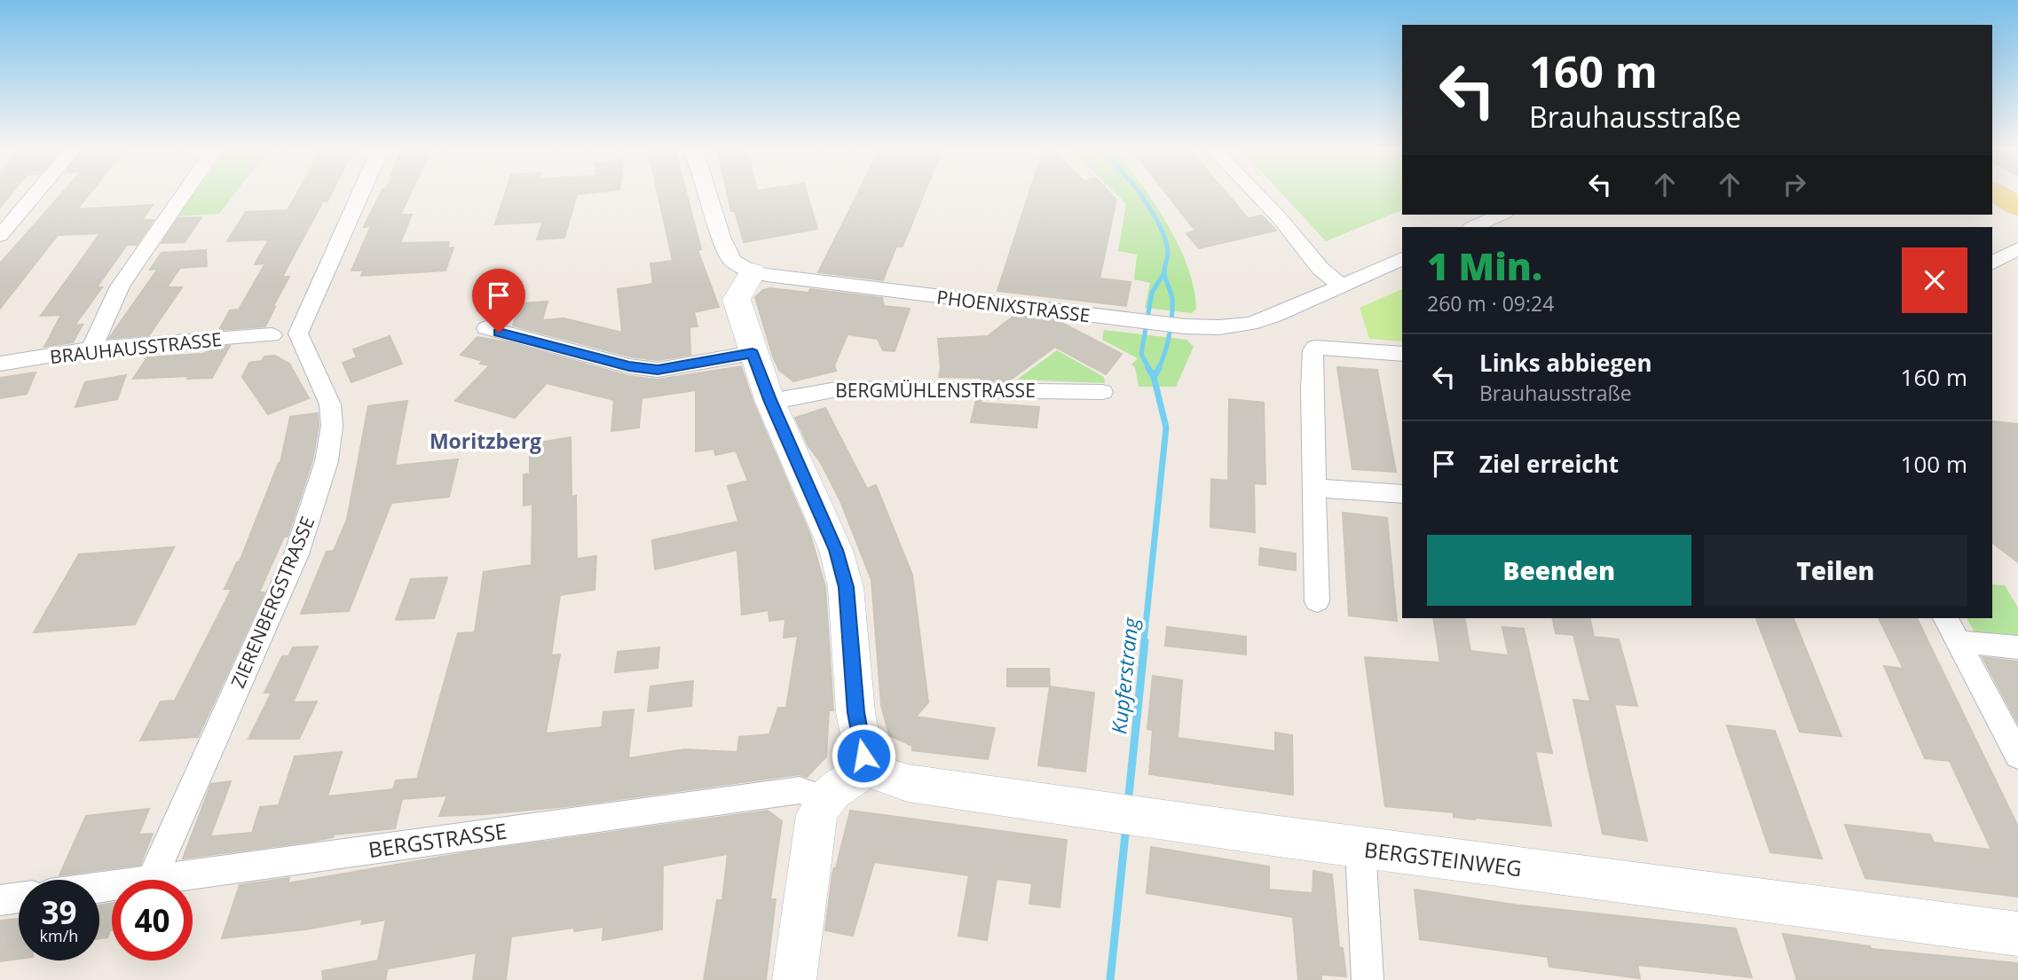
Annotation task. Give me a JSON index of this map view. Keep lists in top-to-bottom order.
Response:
{
  "streets": {
    "street": [
      "PHOENIXSTRASSE",
      "BRAUHAUSSTRASSE",
      "BERGMÜHLENSTRASSE",
      "ZIERENBERGSTRASSE",
      "BERGSTRASSE",
      "BERGSTEINWEG"
    ]
  },
  "districts": ["Moritzberg"],
  "water": ["Kupferstrang"],
  "page": {
    "turn": ["160 m", "Brauhausstraße"],
    "heading": ["1 Min.", "260 m · 09:24"],
    "list": [
      {
        "name": "Links abbiegen",
        "note": "Brauhausstraße",
        "value": "160 m"
      },
      {
        "name": "Ziel erreicht",
        "value": "100 m"
      }
    ],
    "buttons": ["Beenden", "Teilen"],
    "speed": "39 km/h",
    "limit": "40"
  }
}
